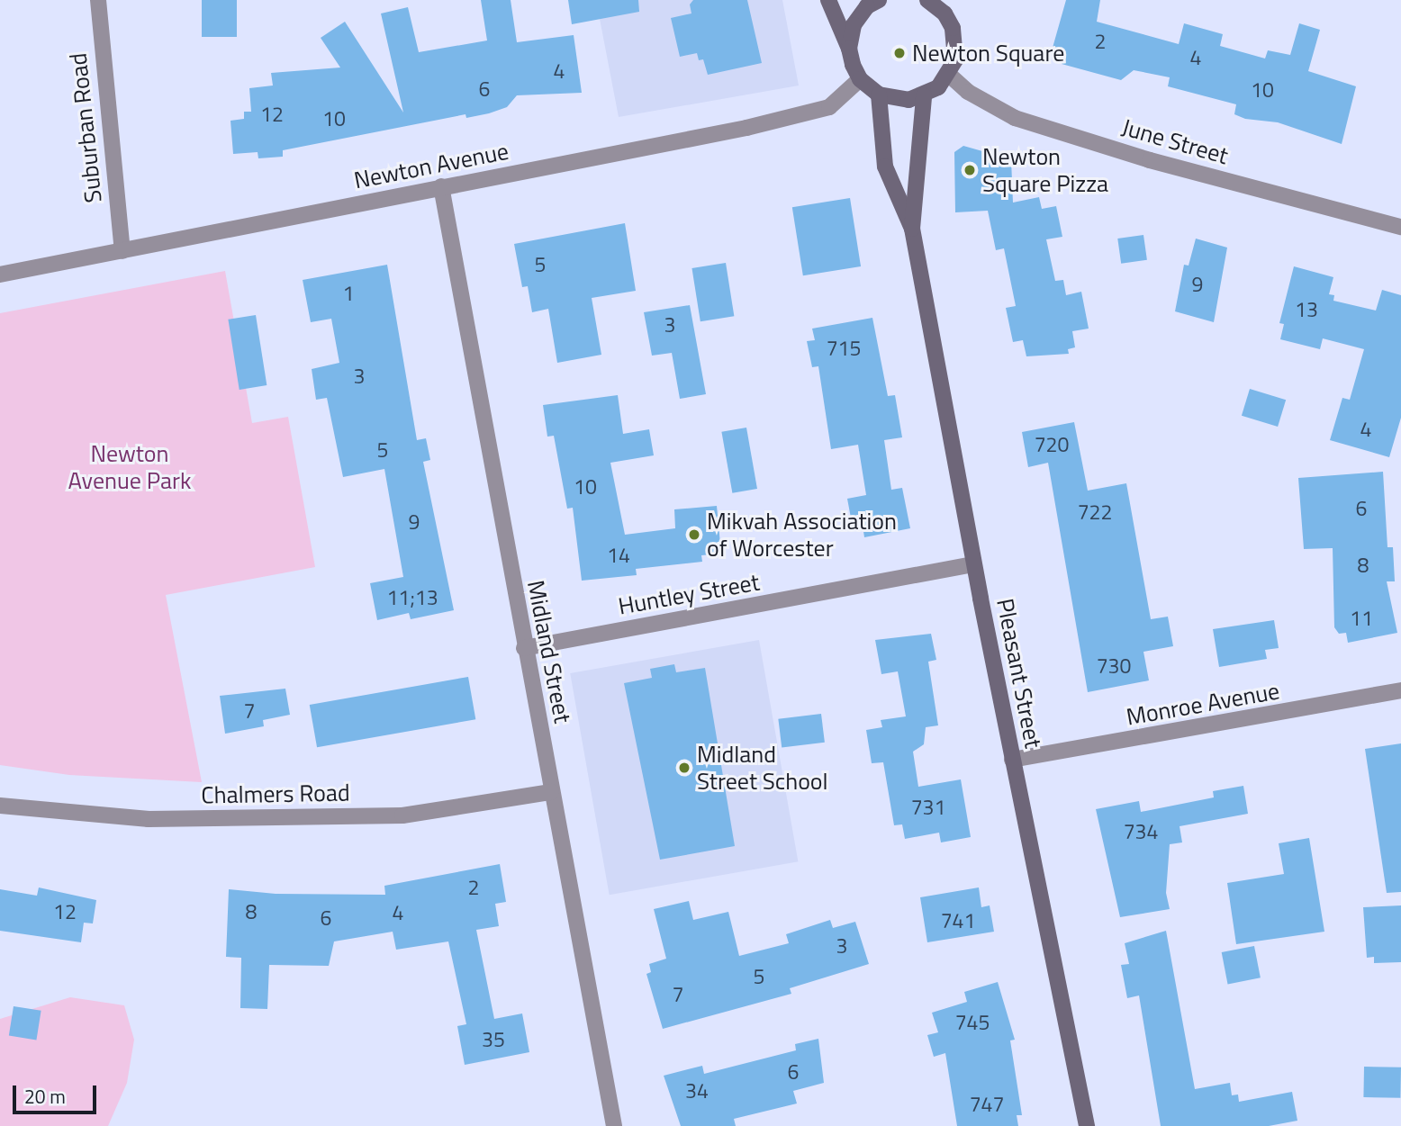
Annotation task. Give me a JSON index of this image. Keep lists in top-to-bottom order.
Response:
{
  "streets": {
    "main road": ["Pleasant Street"],
    "street": [
      "Suburban Road",
      "June Street",
      "Newton Avenue",
      "Huntley Street",
      "Midland Street",
      "Monroe Avenue",
      "Chalmers Road"
    ]
  },
  "crossings": [
    ["Suburban Road", "Newton Avenue"],
    ["Newton Avenue", "Midland Street"],
    ["Huntley Street", "Midland Street"],
    ["Huntley Street", "Pleasant Street"],
    ["Midland Street", "Chalmers Road"],
    ["Pleasant Street", "Monroe Avenue"]
  ],
  "parks": ["Newton Avenue Park"],
  "places": [
    "Newton Square",
    "Newton Square Pizza",
    "Mikvah Association of Worcester",
    "Midland Street School"
  ],
  "house_numbers": [
    "2",
    "4",
    "4",
    "6",
    "10",
    "12",
    "10",
    "5",
    "9",
    "1",
    "13",
    "3",
    "715",
    "3",
    "4",
    "720",
    "5",
    "10",
    "6",
    "722",
    "9",
    "14",
    "8",
    "11;13",
    "11",
    "730",
    "7",
    "731",
    "734",
    "2",
    "12",
    "8",
    "4",
    "6",
    "741",
    "3",
    "5",
    "7",
    "745",
    "35",
    "6",
    "34",
    "747"
  ],
  "scale_bar": "20 m"
}
